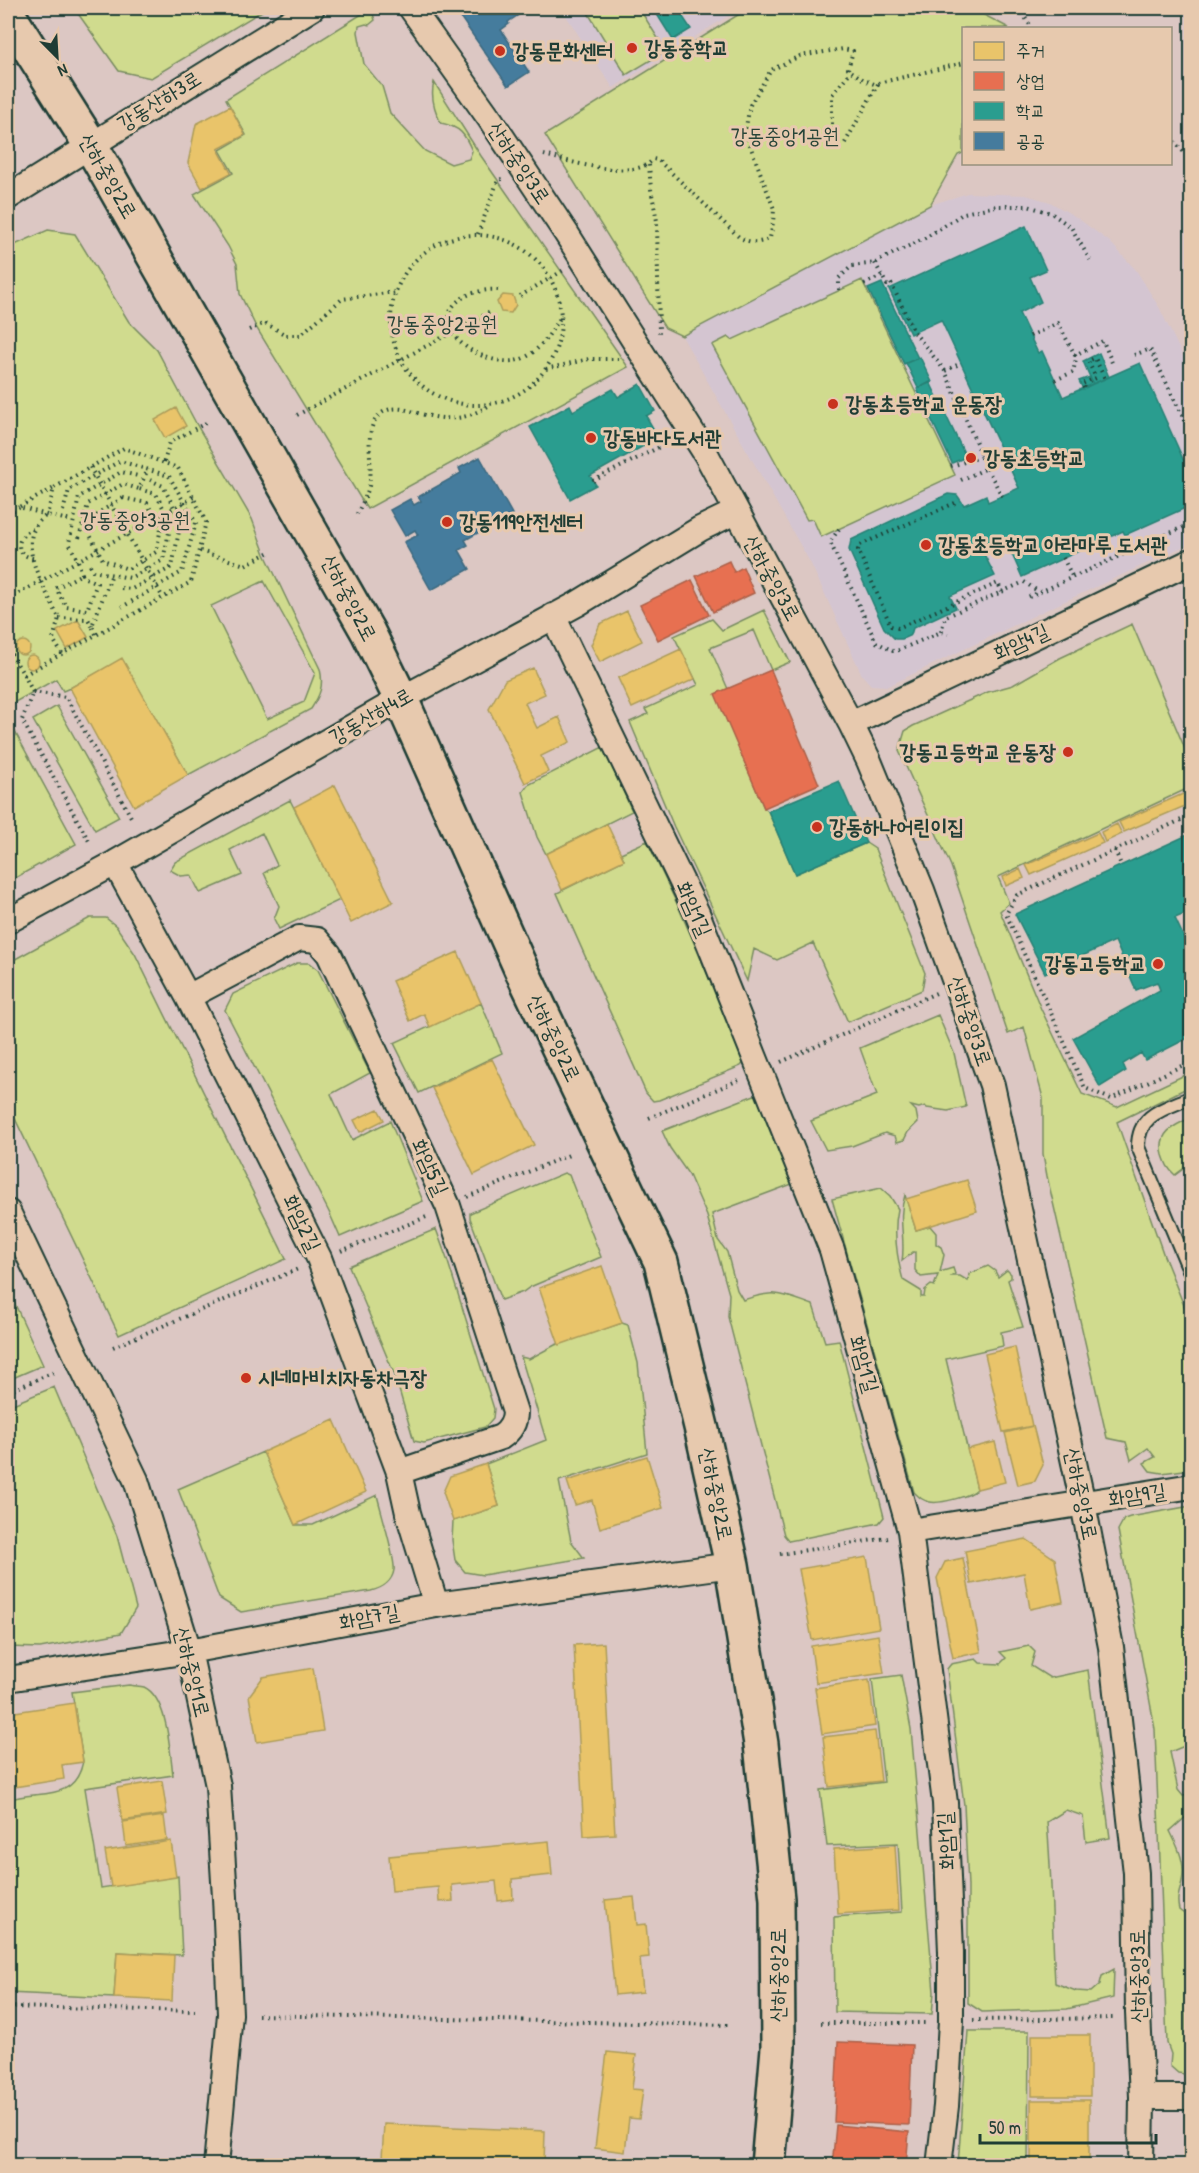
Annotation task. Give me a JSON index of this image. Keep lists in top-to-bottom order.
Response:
{
  "streets": {
    "main road": ["산하중앙2로"],
    "street": [
      "강동산하3로",
      "산하중앙3로",
      "화암4길",
      "강동산하4로",
      "화암1길",
      "화암5길",
      "화암2길",
      "화암9길",
      "화암7길",
      "산하중앙1로"
    ]
  },
  "crossings": [
    ["강동산하3로", "산하중앙2로"],
    ["산하중앙3로", "화암4길"],
    ["산하중앙3로", "강동산하4로"],
    ["산하중앙3로", "화암9길"],
    ["산하중앙2로", "강동산하4로"],
    ["산하중앙2로", "화암7길"],
    ["강동산하4로", "화암1길"],
    ["강동산하4로", "화암2길"],
    ["화암1길", "화암9길"],
    ["화암5길", "화암2길"],
    ["화암2길", "화암7길"],
    ["화암7길", "산하중앙1로"]
  ],
  "parks": ["강동중앙1공원", "강동중앙2공원", "강동중앙3공원"],
  "places": [
    "강동중학교",
    "강동문화센터",
    "강동초등학교 운동장",
    "강동바다도서관",
    "강동초등학교",
    "강동119안전센터",
    "강동초등학교 아라마루 도서관",
    "강동고등학교 운동장",
    "강동하나어린이집",
    "강동고등학교",
    "시네마비치자동차극장"
  ],
  "legend": [
    "주거",
    "상업",
    "학교",
    "공공"
  ],
  "scale_bar": "50 m",
  "north": "bottom right"
}
